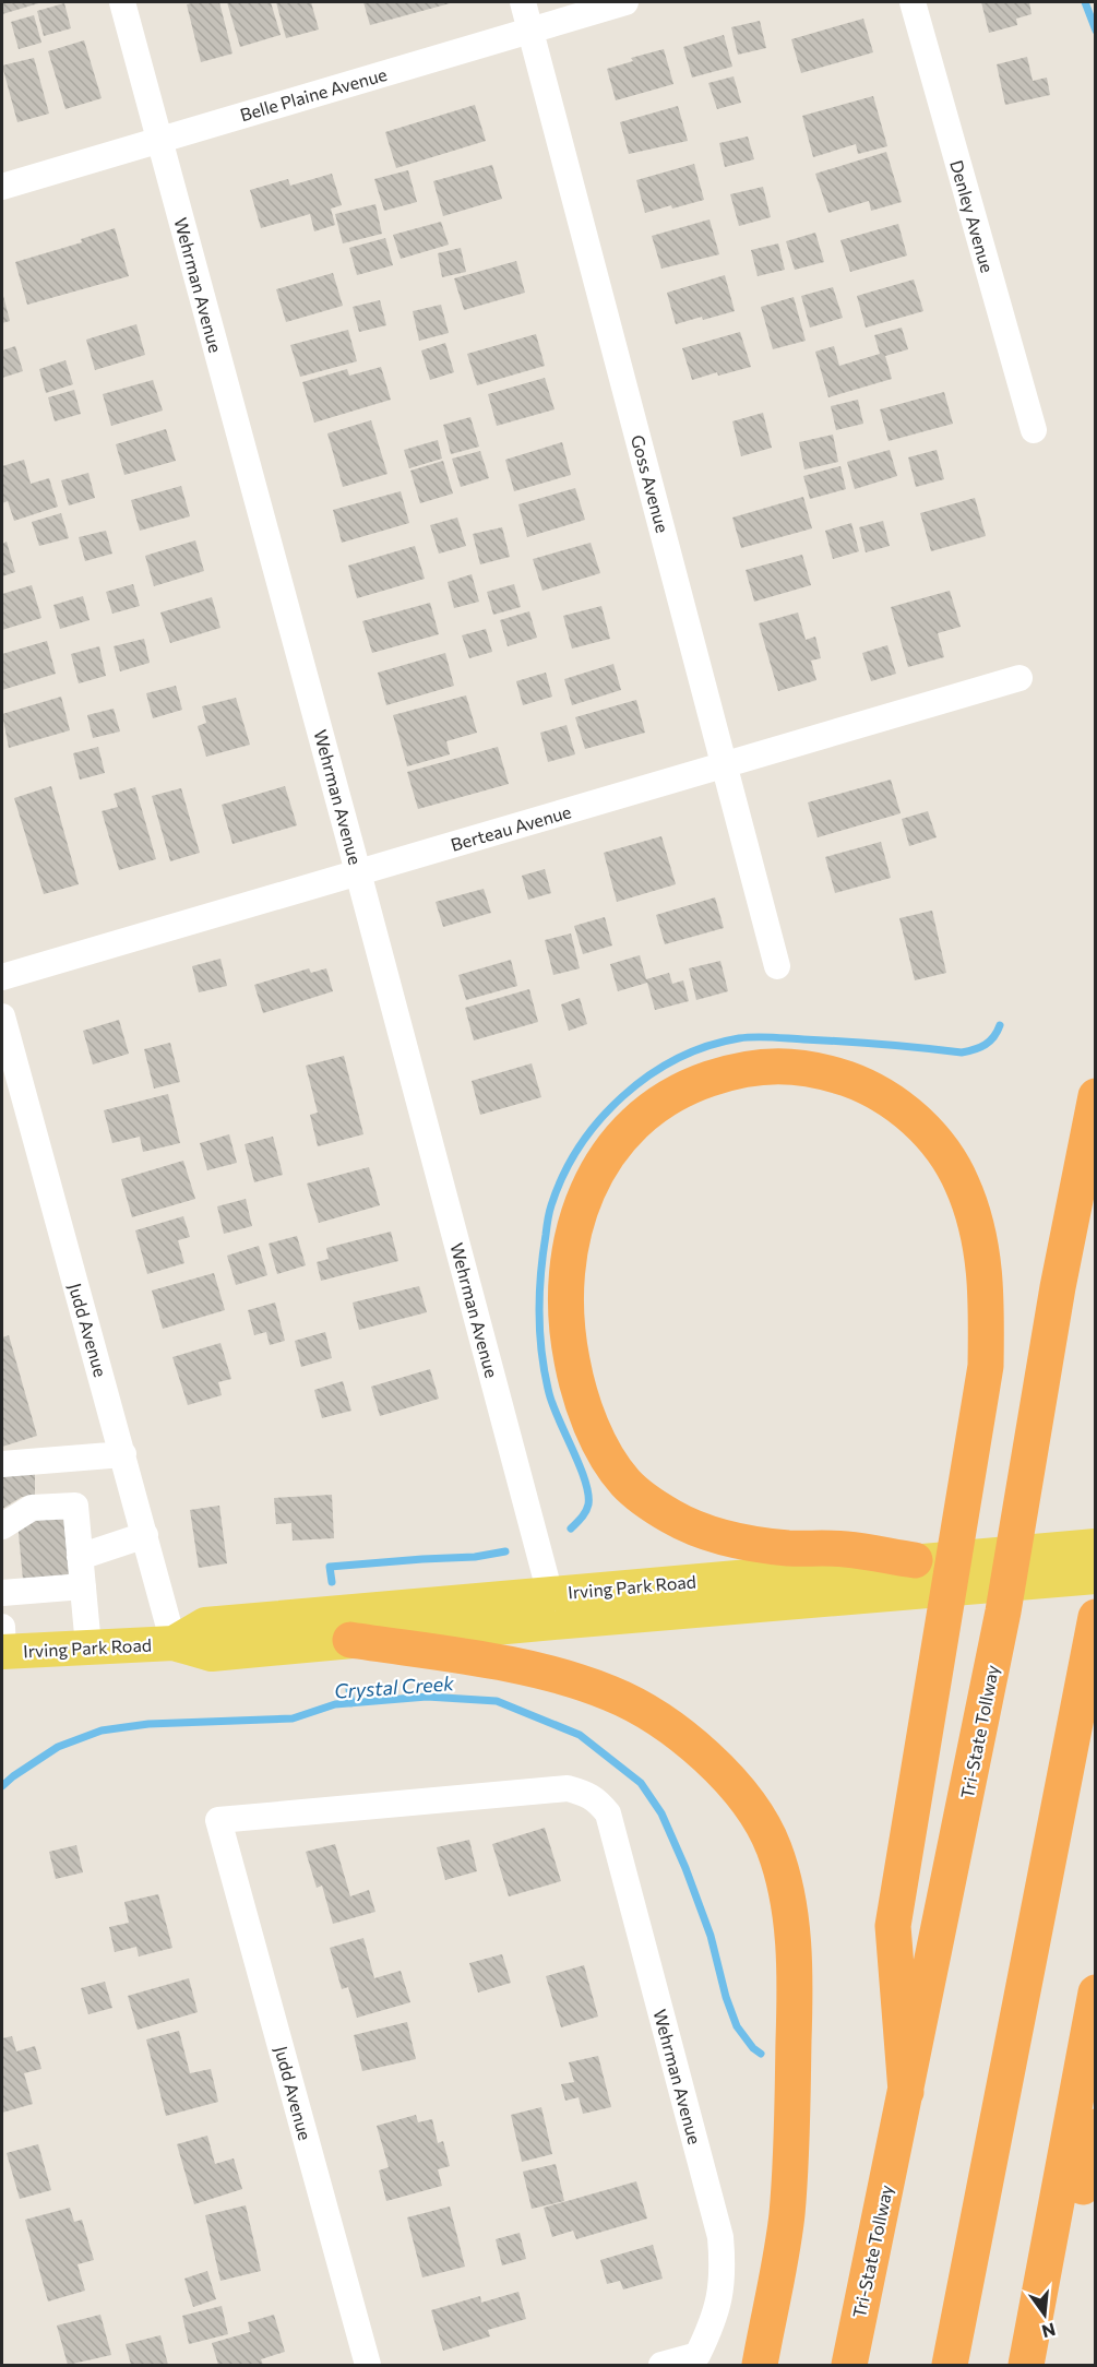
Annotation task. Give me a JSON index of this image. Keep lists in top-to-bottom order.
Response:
{
  "streets": {
    "highway": ["Tri-State Tollway"],
    "main road": ["Irving Park Road"],
    "street": [
      "Belle Plaine Avenue",
      "Denley Avenue",
      "Wehrman Avenue",
      "Goss Avenue",
      "Berteau Avenue",
      "Judd Avenue"
    ]
  },
  "crossings": [
    ["Belle Plaine Avenue", "Wehrman Avenue"],
    ["Belle Plaine Avenue", "Goss Avenue"],
    ["Wehrman Avenue", "Berteau Avenue"],
    ["Wehrman Avenue", "Judd Avenue"],
    ["Wehrman Avenue", "Irving Park Road"],
    ["Goss Avenue", "Berteau Avenue"],
    ["Judd Avenue", "Irving Park Road"]
  ],
  "water": ["Crystal Creek"],
  "north": "bottom"
}
